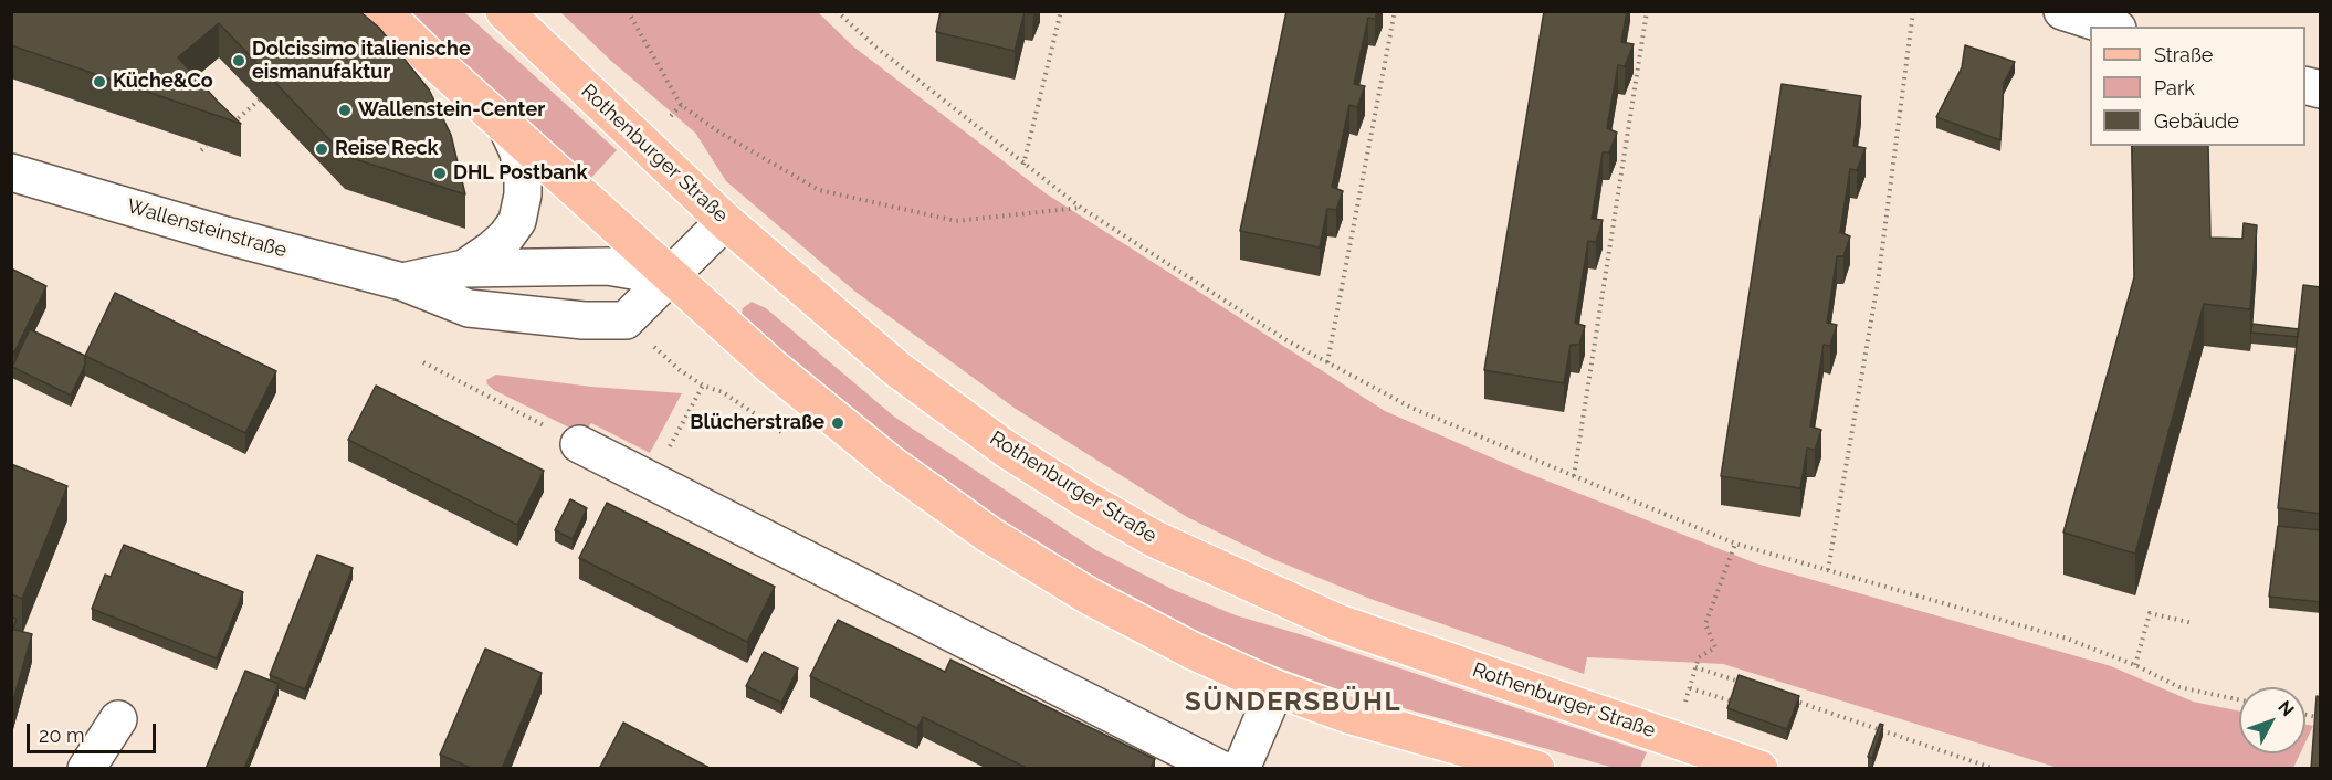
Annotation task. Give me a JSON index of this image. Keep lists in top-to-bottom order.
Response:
{
  "streets": {
    "main road": ["Rothenburger Straße"],
    "street": ["Wallensteinstraße"]
  },
  "districts": ["SÜNDERSBÜHL"],
  "places": [
    "Dolcissimo italienische eismanufaktur",
    "Küche&Co",
    "Wallenstein-Center",
    "Reise Reck",
    "DHL Postbank",
    "Blücherstraße"
  ],
  "legend": ["Straße", "Park", "Gebäude"],
  "scale_bar": "20 m",
  "north": "top right"
}
